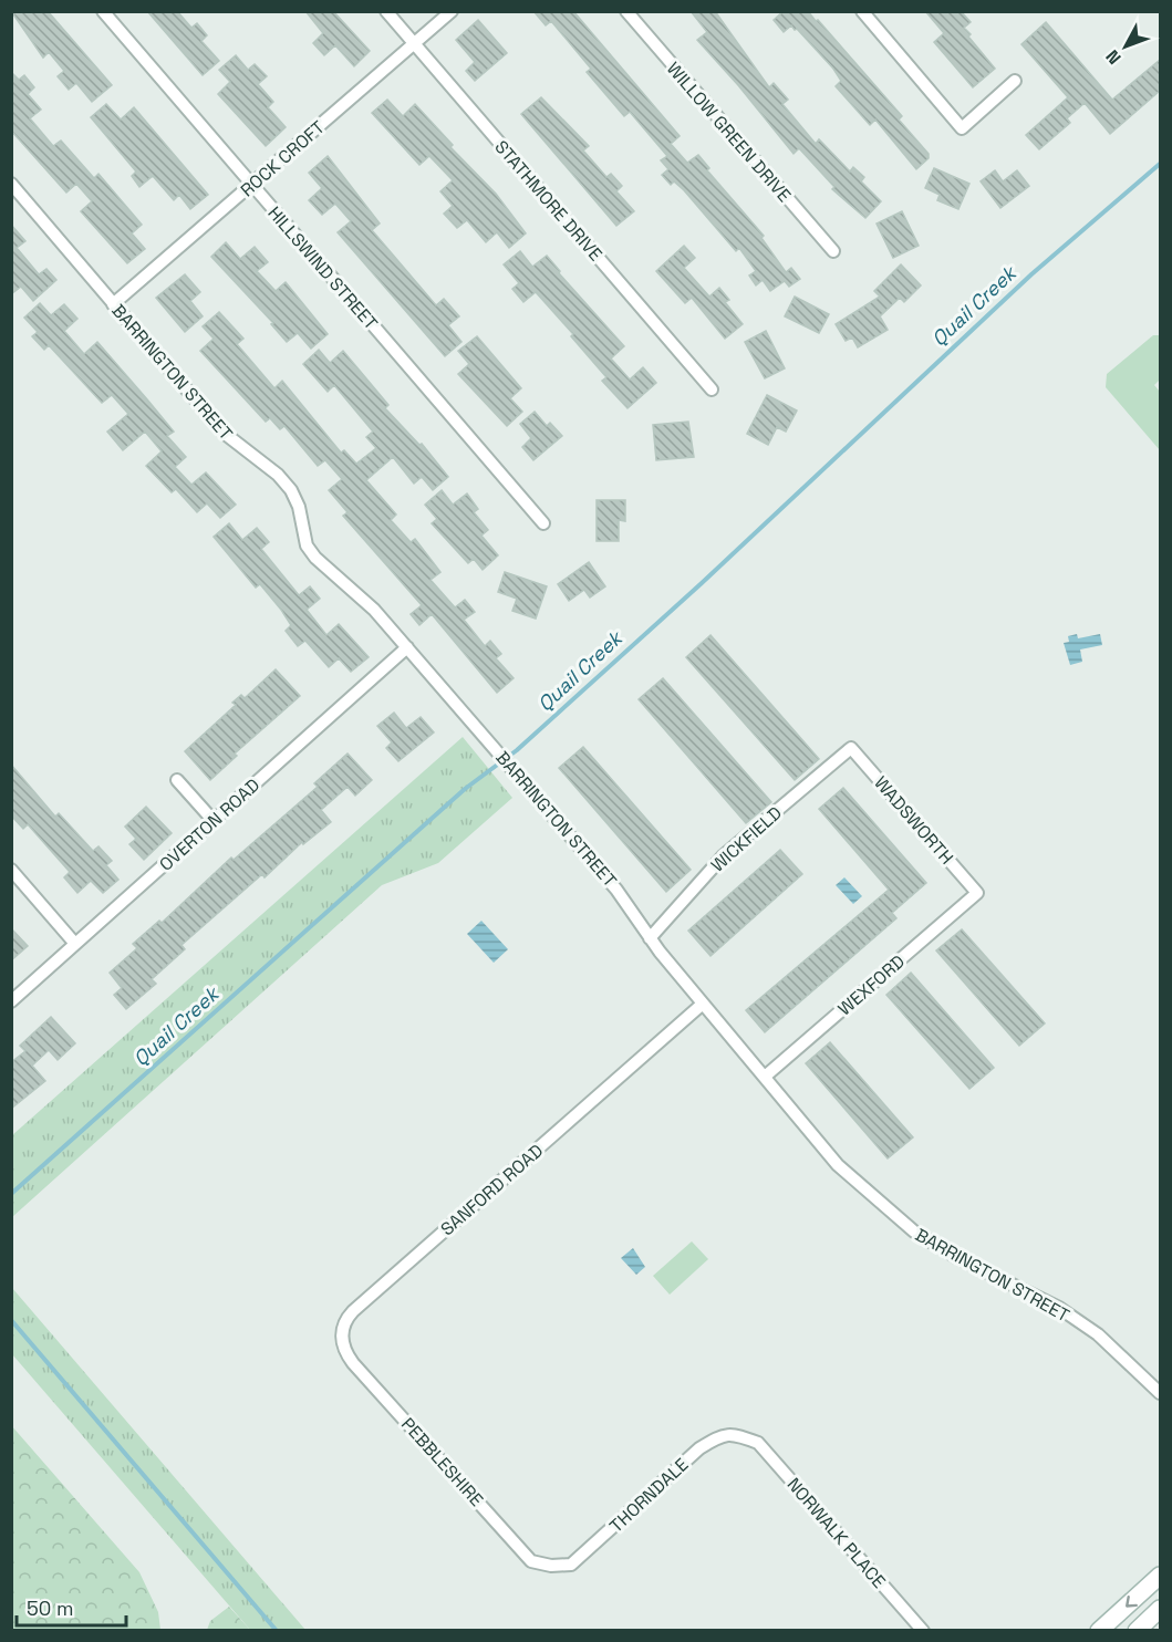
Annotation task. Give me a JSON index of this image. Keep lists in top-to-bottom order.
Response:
{
  "streets": {
    "street": [
      "WILLOW GREEN DRIVE",
      "ROCK CROFT",
      "STATHMORE DRIVE",
      "HILLSWIND STREET",
      "BARRINGTON STREET",
      "WADSWORTH",
      "OVERTON ROAD",
      "WICKFIELD",
      "WEXFORD",
      "SANFORD ROAD",
      "PEBBLESHIRE",
      "THORNDALE",
      "NORWALK PLACE"
    ]
  },
  "crossings": [
    ["ROCK CROFT", "STATHMORE DRIVE"],
    ["ROCK CROFT", "HILLSWIND STREET"],
    ["ROCK CROFT", "BARRINGTON STREET"],
    ["BARRINGTON STREET", "OVERTON ROAD"],
    ["BARRINGTON STREET", "WICKFIELD"],
    ["BARRINGTON STREET", "WEXFORD"],
    ["BARRINGTON STREET", "SANFORD ROAD"],
    ["WADSWORTH", "WICKFIELD"],
    ["WADSWORTH", "WEXFORD"],
    ["SANFORD ROAD", "PEBBLESHIRE"],
    ["PEBBLESHIRE", "THORNDALE"],
    ["THORNDALE", "NORWALK PLACE"]
  ],
  "water": ["Quail Creek"],
  "scale_bar": "50 m",
  "north": "bottom left"
}
